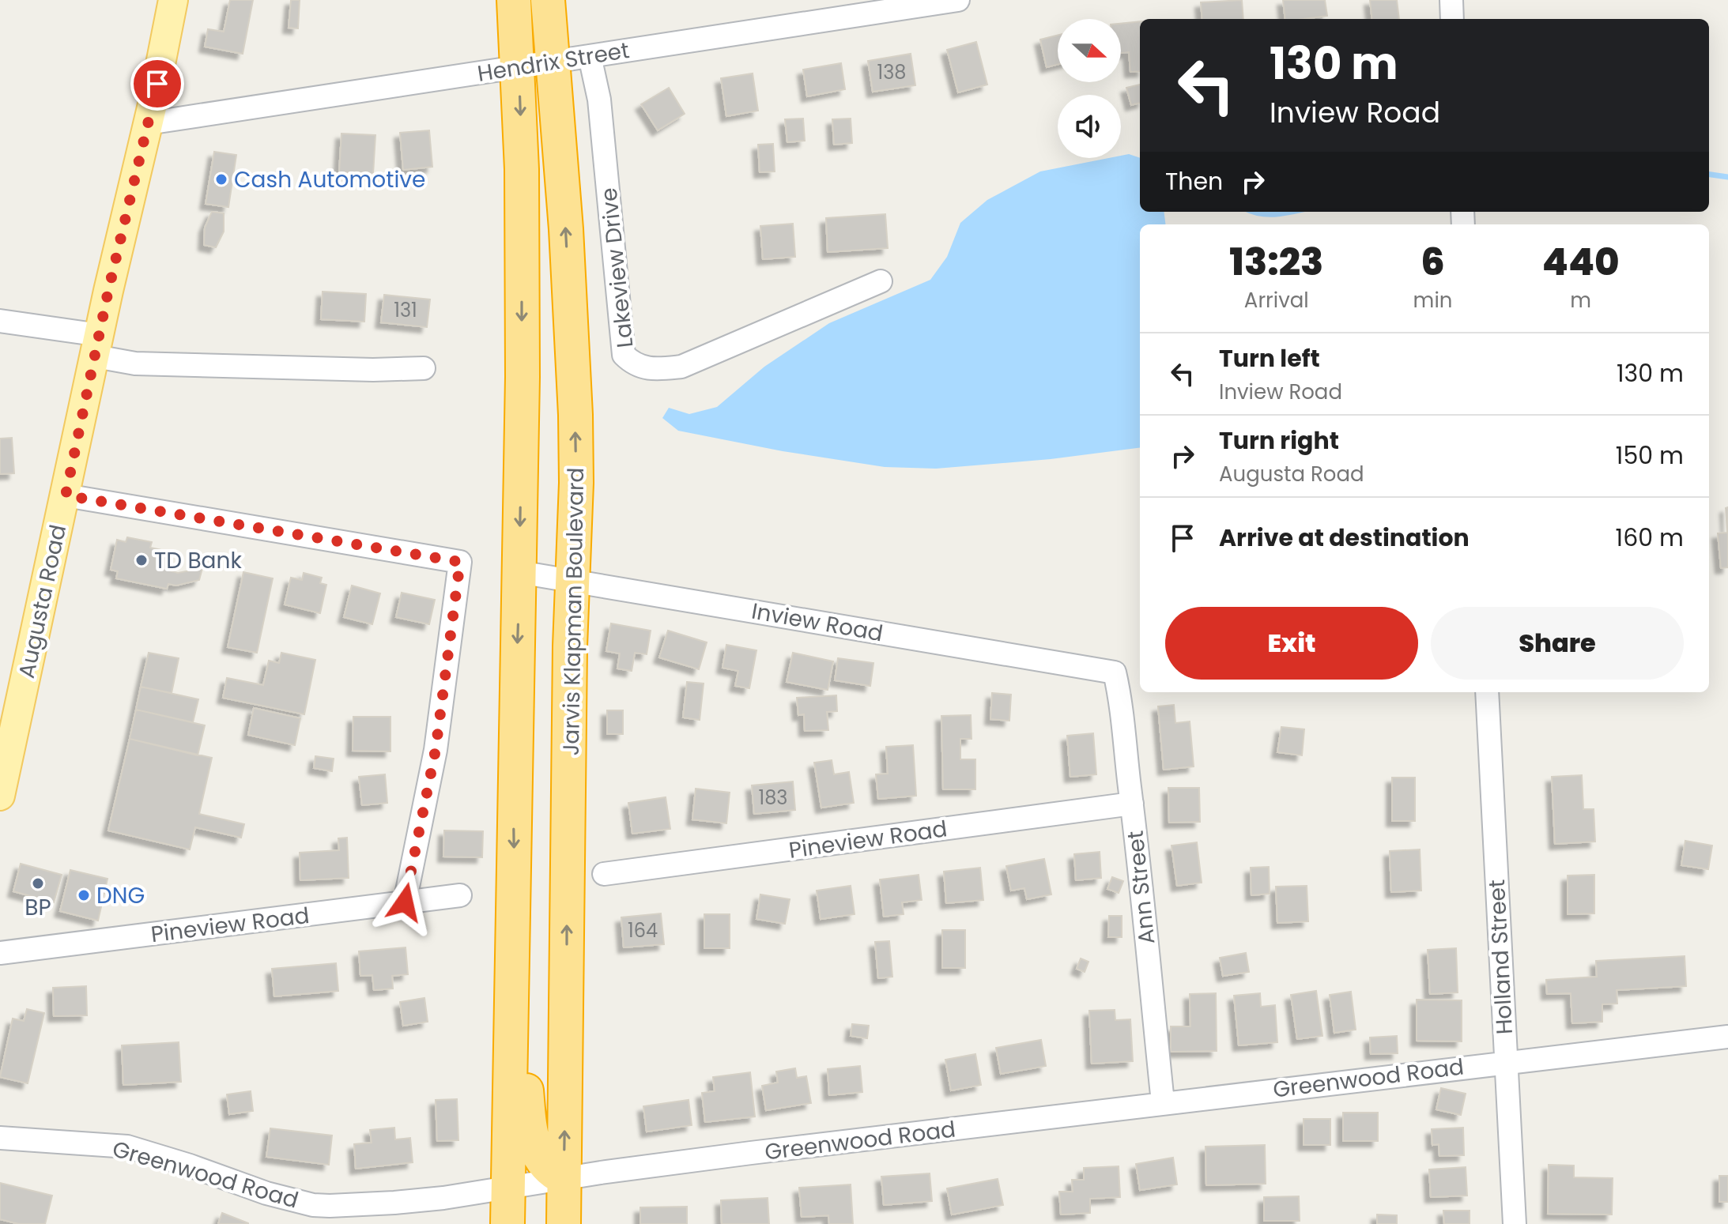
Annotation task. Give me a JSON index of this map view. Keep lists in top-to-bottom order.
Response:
{
  "streets": {
    "highway": ["Jarvis Klapman Boulevard"],
    "main road": ["Augusta Road"],
    "street": [
      "Hendrix Street",
      "Lakeview Drive",
      "Inview Road",
      "Pineview Road",
      "Ann Street",
      "Holland Street",
      "Greenwood Road"
    ]
  },
  "crossings": [
    ["Hendrix Street", "Lakeview Drive"],
    ["Hendrix Street", "Augusta Road"],
    ["Hendrix Street", "Jarvis Klapman Boulevard"],
    ["Jarvis Klapman Boulevard", "Inview Road"],
    ["Jarvis Klapman Boulevard", "Greenwood Road"],
    ["Inview Road", "Ann Street"],
    ["Pineview Road", "Ann Street"],
    ["Ann Street", "Greenwood Road"],
    ["Holland Street", "Greenwood Road"]
  ],
  "places": [
    "Cash Automotive",
    "TD Bank",
    "BP",
    "DNG"
  ],
  "house_numbers": [
    "138",
    "131",
    "183",
    "164"
  ],
  "north": "right",
  "page": {
    "turn": ["130 m", "Inview Road"],
    "then": "Then",
    "eta": [
      "13:23",
      "Arrival",
      "6",
      "min",
      "440",
      "m"
    ],
    "list": [
      {
        "name": "Turn left",
        "note": "Inview Road",
        "value": "130 m"
      },
      {
        "name": "Turn right",
        "note": "Augusta Road",
        "value": "150 m"
      },
      {
        "name": "Arrive at destination",
        "value": "160 m"
      }
    ],
    "buttons": ["Exit", "Share"]
  }
}
